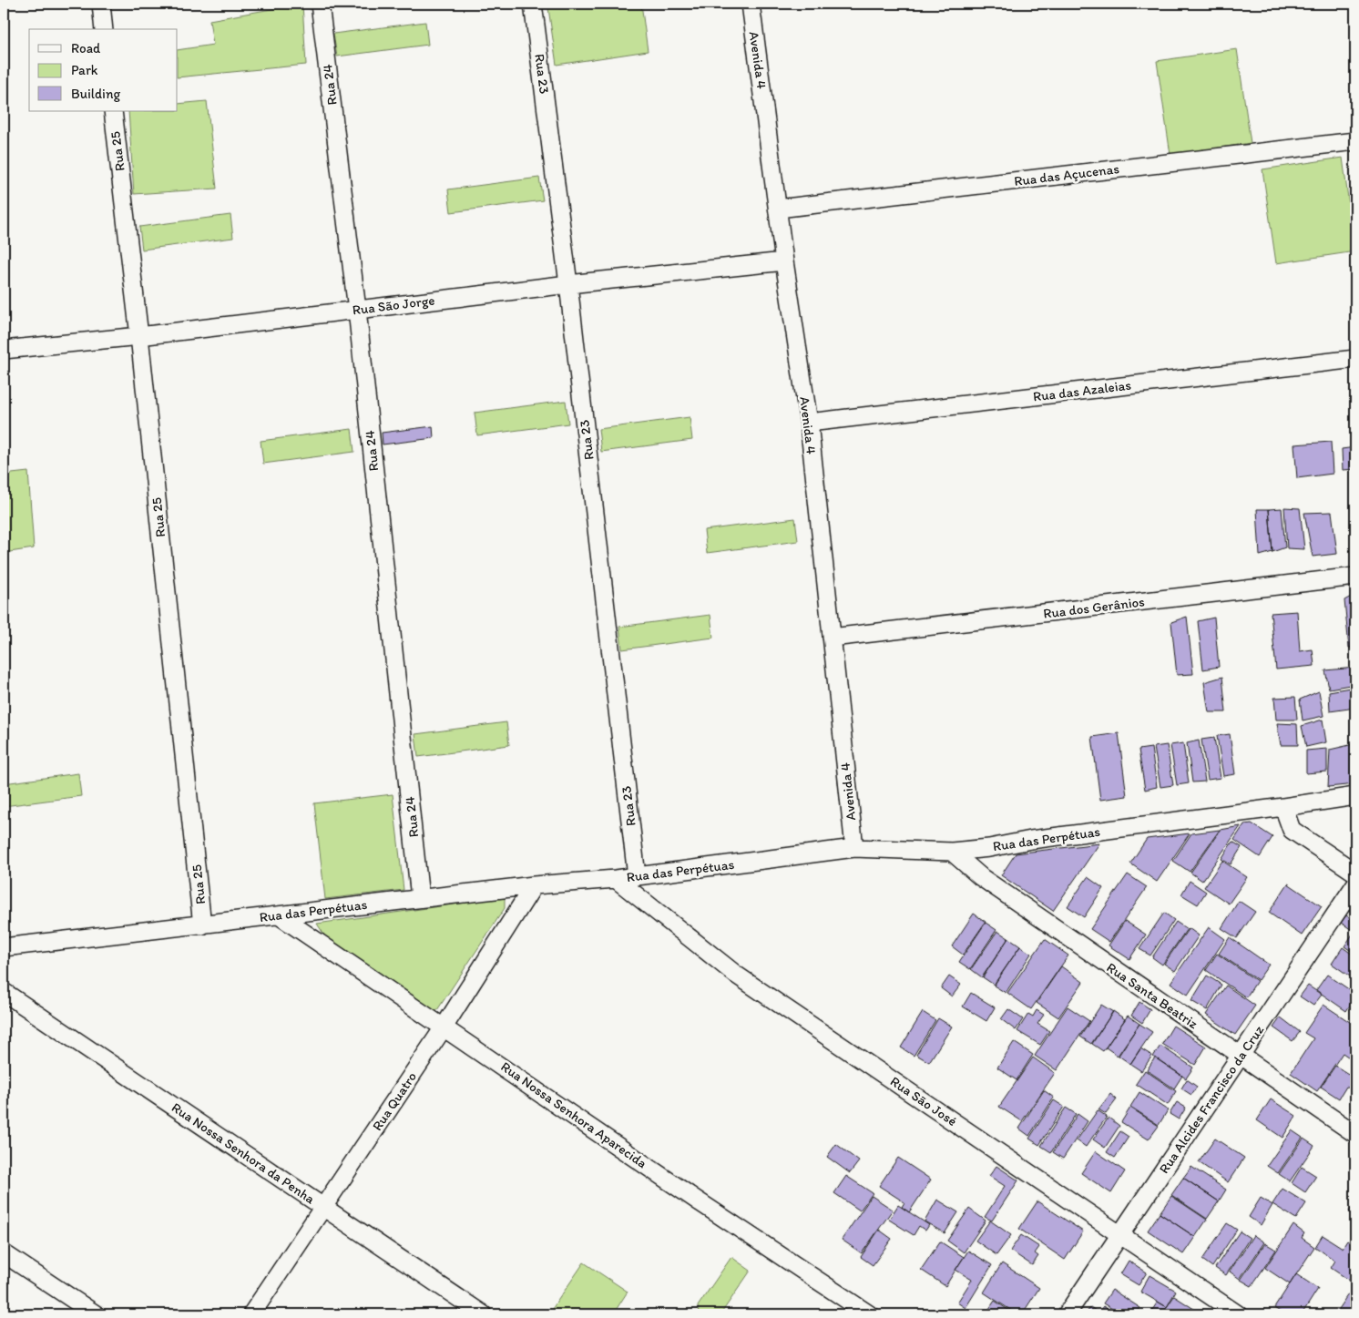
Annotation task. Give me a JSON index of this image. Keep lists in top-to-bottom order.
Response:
{
  "streets": {
    "street": [
      "Avenida 4",
      "Rua 23",
      "Rua 24",
      "Rua 25",
      "Rua das Açucenas",
      "Rua São Jorge",
      "Rua das Azaleias",
      "Rua dos Gerânios",
      "Rua das Perpétuas",
      "Rua Santa Beatriz",
      "Rua Alcides Francisco da Cruz",
      "Rua Quatro",
      "Rua São José",
      "Rua Nossa Senhora Aparecida",
      "Rua Nossa Senhora da Penha"
    ]
  },
  "crossings": [
    ["Avenida 4", "Rua das Açucenas"],
    ["Avenida 4", "Rua São Jorge"],
    ["Avenida 4", "Rua das Azaleias"],
    ["Avenida 4", "Rua dos Gerânios"],
    ["Avenida 4", "Rua das Perpétuas"],
    ["Rua 23", "Rua São Jorge"],
    ["Rua 23", "Rua das Perpétuas"],
    ["Rua 24", "Rua São Jorge"],
    ["Rua 24", "Rua das Perpétuas"],
    ["Rua 25", "Rua São Jorge"],
    ["Rua 25", "Rua das Perpétuas"],
    ["Rua das Perpétuas", "Rua Santa Beatriz"],
    ["Rua das Perpétuas", "Rua Quatro"],
    ["Rua das Perpétuas", "Rua São José"],
    ["Rua das Perpétuas", "Rua Nossa Senhora Aparecida"],
    ["Rua Santa Beatriz", "Rua Alcides Francisco da Cruz"],
    ["Rua Alcides Francisco da Cruz", "Rua São José"],
    ["Rua Quatro", "Rua Nossa Senhora Aparecida"],
    ["Rua Quatro", "Rua Nossa Senhora da Penha"]
  ],
  "legend": ["Road", "Park", "Building"]
}
